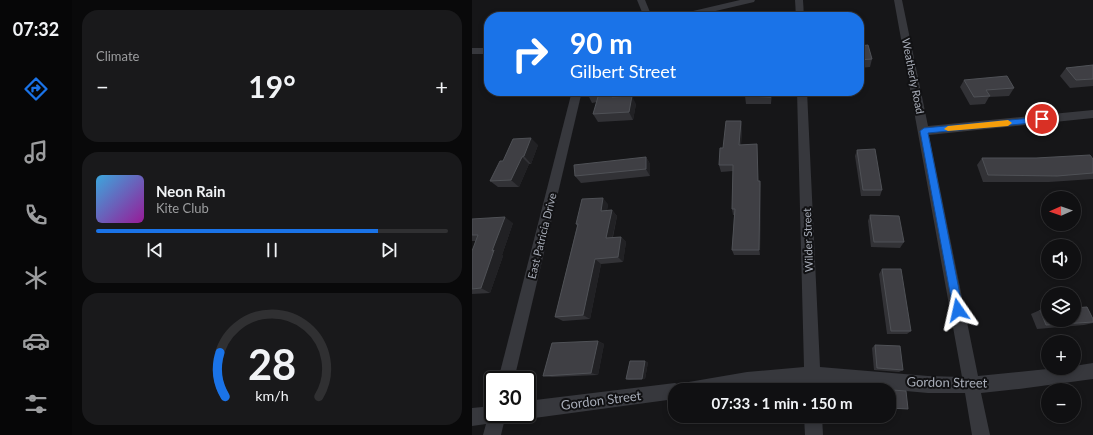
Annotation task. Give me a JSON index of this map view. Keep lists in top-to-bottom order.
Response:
{
  "streets": {
    "street": [
      "Weatherly Road",
      "East Patricia Drive",
      "Wilder Street",
      "Gordon Street"
    ]
  },
  "crossings": [
    ["Weatherly Road", "Gordon Street"],
    ["Wilder Street", "Gordon Street"]
  ],
  "north": "left",
  "page": {
    "tabs": "07:32",
    "tile": "Climate",
    "turn": ["90 m", "Gilbert Street"],
    "heat": ["−", "19°", "+"],
    "song": ["Neon Rain", "Kite Club"],
    "map_buttons": ["+", "−"],
    "limit": "30",
    "trip": "07:33 · 1 min · 150 m",
    "gauge": ["28", "km/h"]
  }
}
